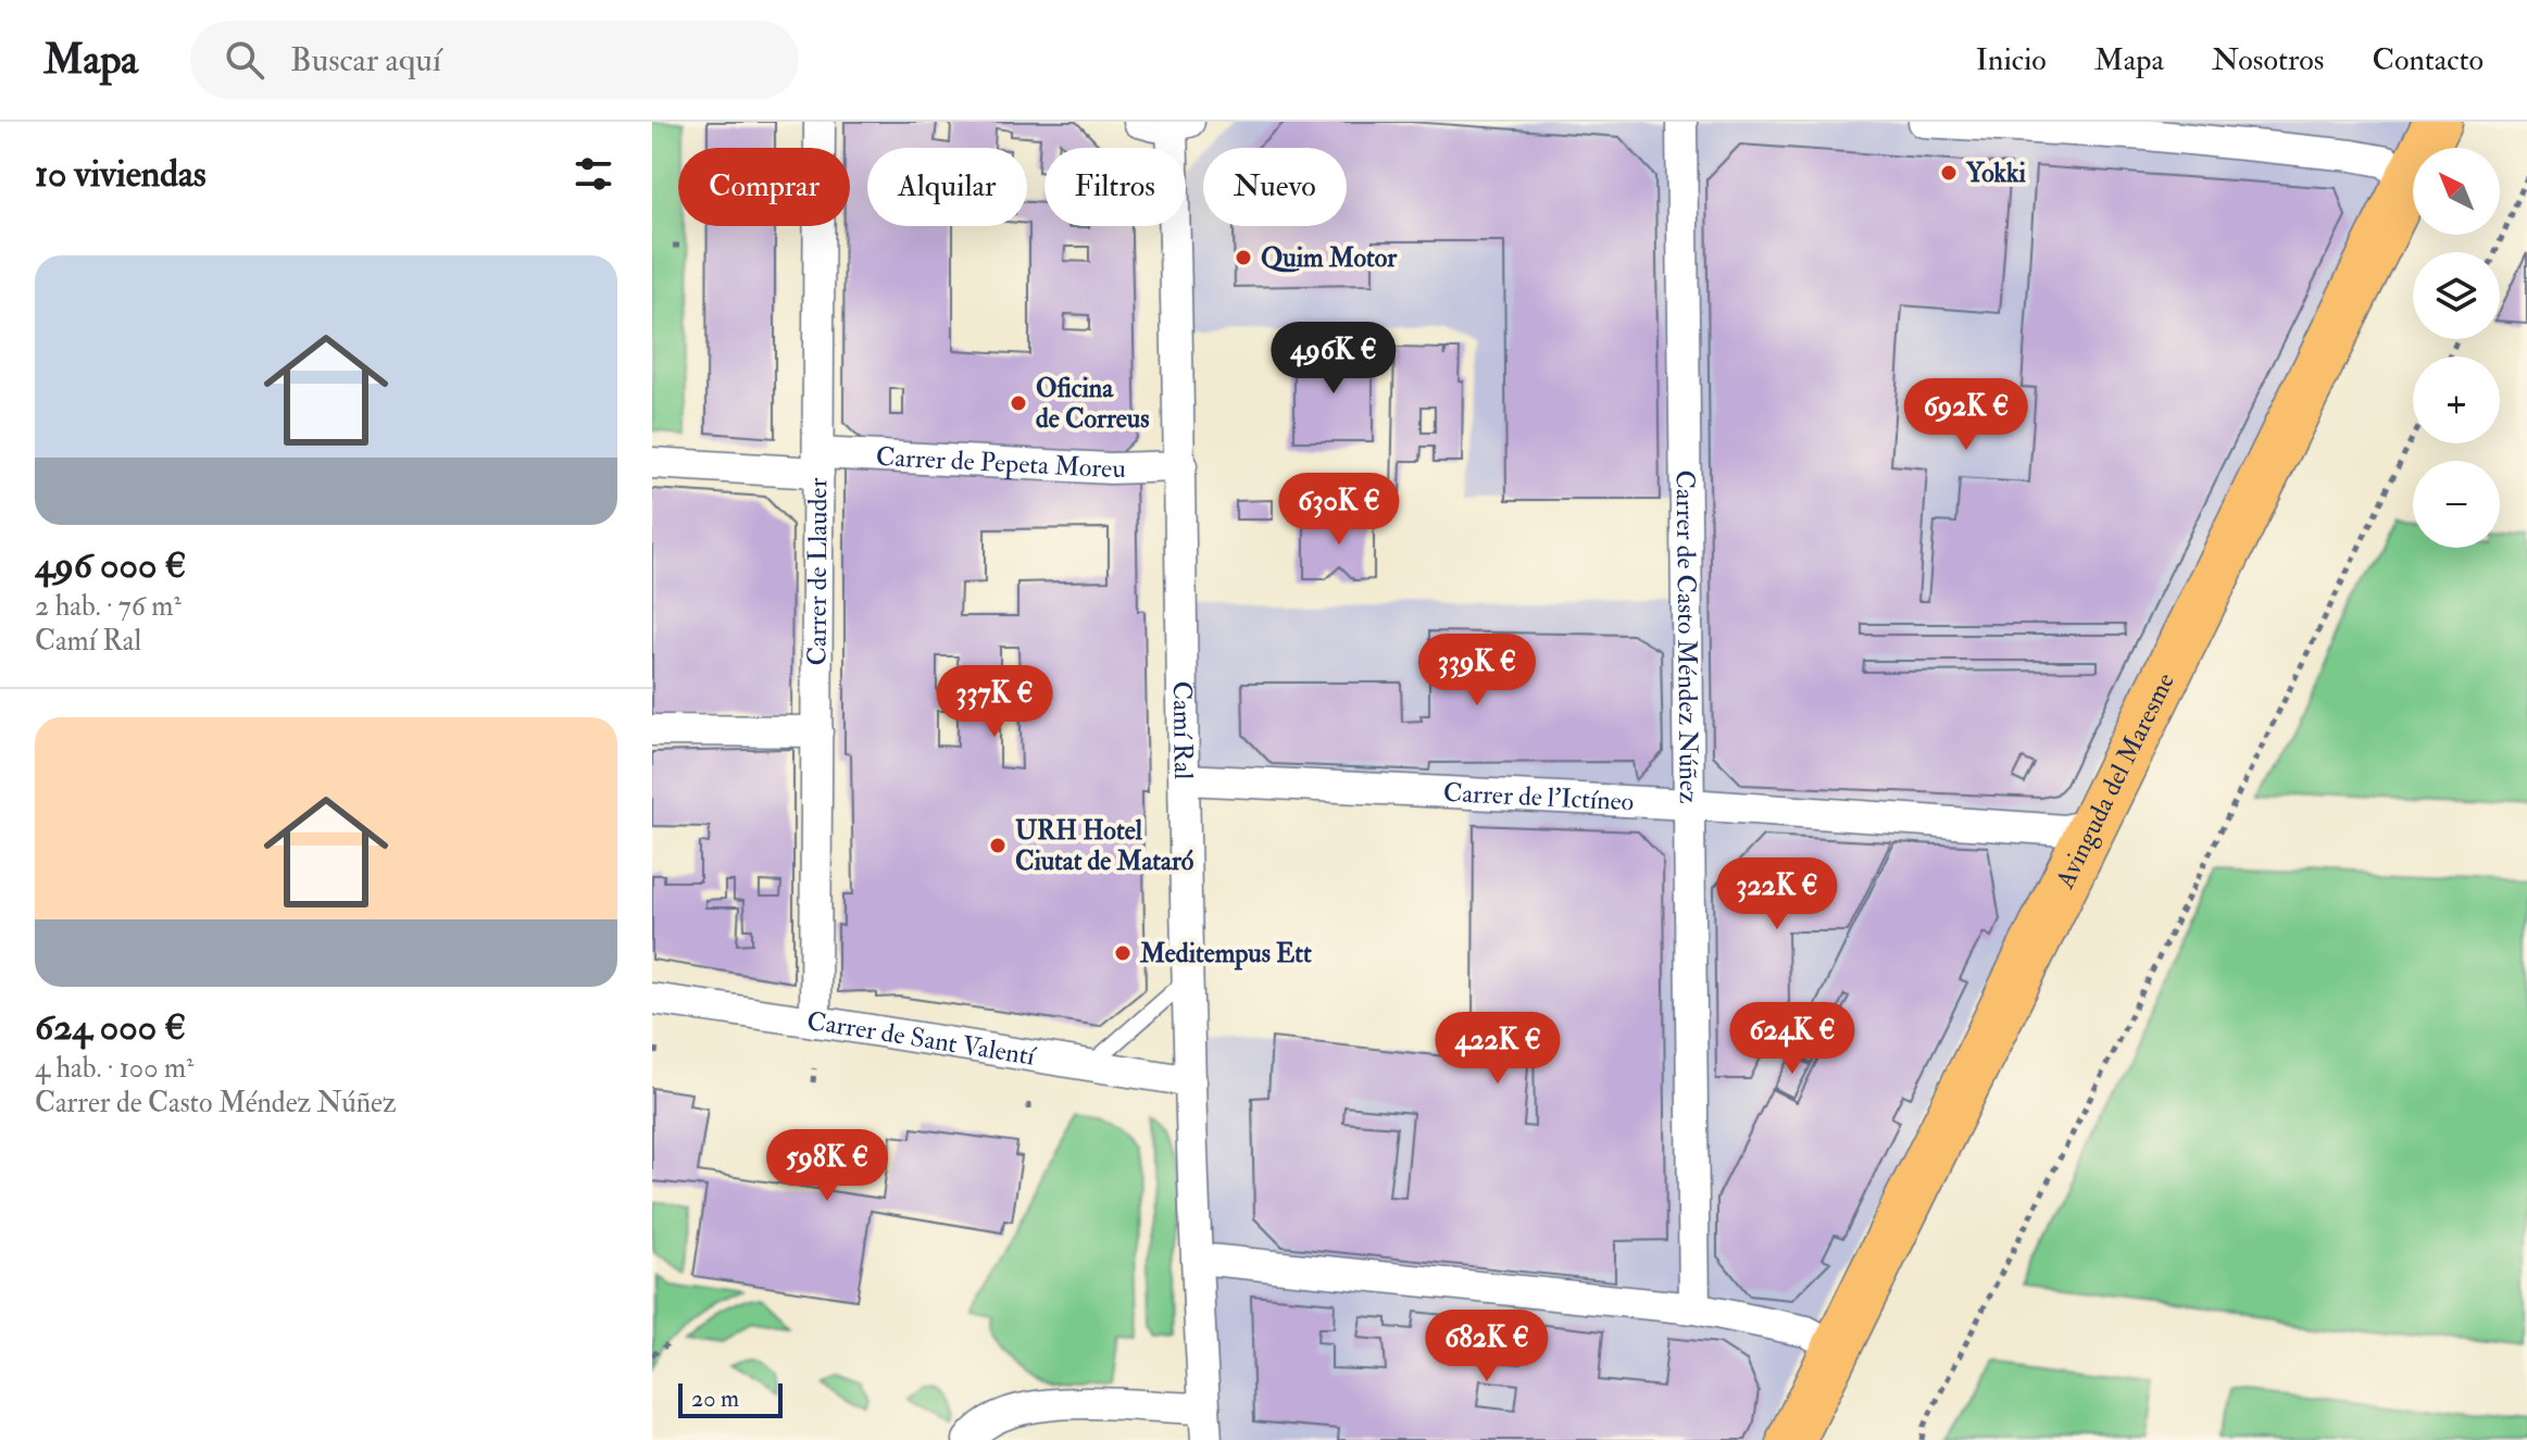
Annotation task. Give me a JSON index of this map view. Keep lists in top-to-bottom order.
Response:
{
  "streets": {
    "main road": ["Avinguda del Maresme"],
    "street": [
      "Carrer de Pepeta Moreu",
      "Carrer de Llauder",
      "Carrer de Casto Méndez Núñez",
      "Camí Ral",
      "Carrer de l'Ictíneo",
      "Carrer de Sant Valentí"
    ]
  },
  "crossings": [
    ["Carrer de Pepeta Moreu", "Carrer de Llauder"],
    ["Carrer de Pepeta Moreu", "Camí Ral"],
    ["Carrer de Llauder", "Carrer de Sant Valentí"],
    ["Carrer de Casto Méndez Núñez", "Carrer de l'Ictíneo"],
    ["Camí Ral", "Carrer de l'Ictíneo"],
    ["Camí Ral", "Carrer de Sant Valentí"],
    ["Avinguda del Maresme", "Carrer de l'Ictíneo"]
  ],
  "places": [
    "Yokki",
    "Quim Motor",
    "Oficina de Correus",
    "URH Hotel Ciutat de Mataró",
    "Meditempus Ett"
  ],
  "scale_bar": "20 m",
  "north": "top left",
  "page": {
    "header": "Mapa",
    "search": "Buscar aquí",
    "nav": [
      "Inicio",
      "Mapa",
      "Nosotros",
      "Contacto"
    ],
    "heading": "10 viviendas",
    "map_buttons": ["+", "−"],
    "chip": [
      "Comprar",
      "Alquilar",
      "Filtros",
      "Nuevo"
    ],
    "list": [
      {
        "name": "496 000 €",
        "note": "2 hab. · 76 m² · Camí Ral"
      },
      {
        "name": "624 000 €",
        "note": "4 hab. · 100 m² · Carrer de Casto Méndez Núñez"
      }
    ],
    "price": [
      "496K €",
      "692K €",
      "630K €",
      "339K €",
      "337K €",
      "322K €",
      "624K €",
      "422K €",
      "598K €",
      "682K €"
    ],
    "scale": "20 m"
  }
}
